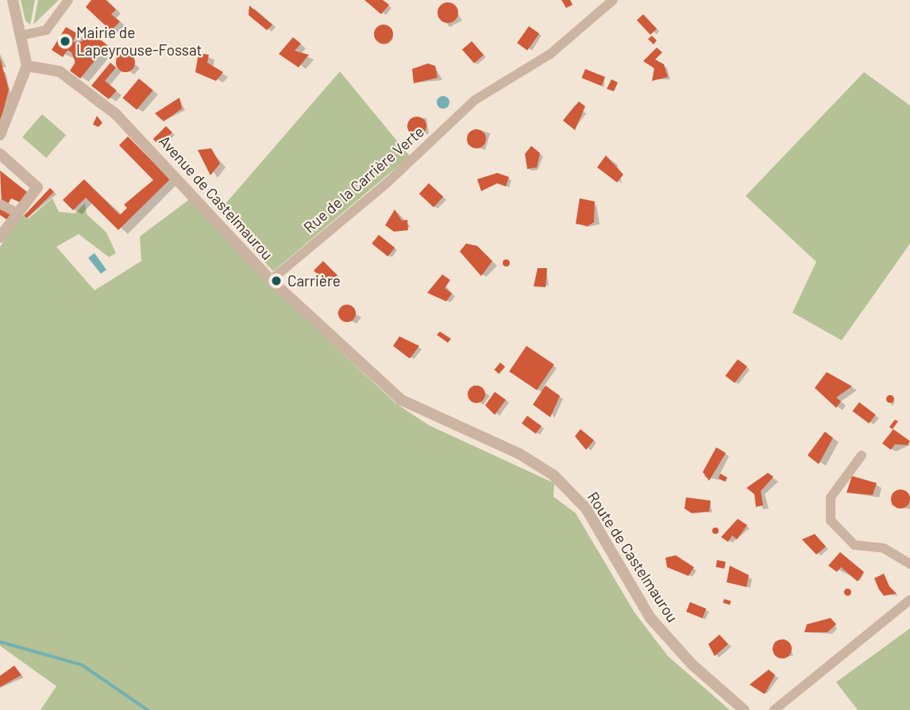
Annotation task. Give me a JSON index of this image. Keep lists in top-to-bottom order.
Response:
{
  "streets": {
    "street": ["Rue de la Carrière Verte", "Avenue de Castelmaurou", "Route de Castelmaurou"]
  },
  "crossings": [
    ["Rue de la Carrière Verte", "Avenue de Castelmaurou"],
    ["Avenue de Castelmaurou", "Route de Castelmaurou"]
  ],
  "places": ["Mairie de Lapeyrouse-Fossat", "Carrière"]
}
